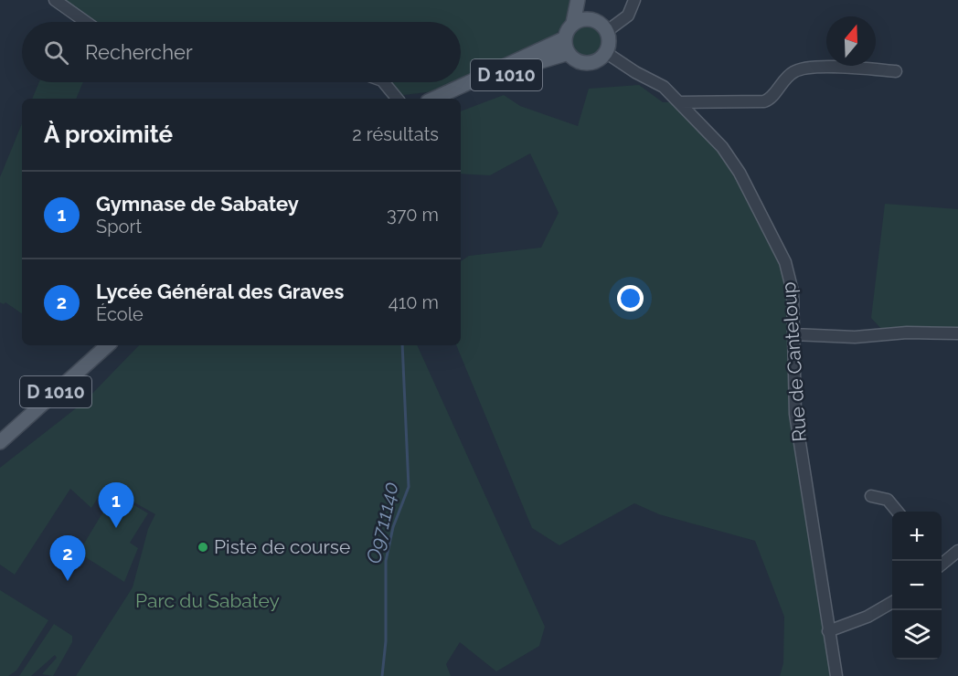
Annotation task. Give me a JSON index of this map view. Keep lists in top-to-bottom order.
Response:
{
  "streets": {
    "main road": ["D 1010"],
    "street": ["Rue de Canteloup"]
  },
  "crossings": [
    ["D 1010", "Rue de Canteloup"]
  ],
  "water": ["O9711140"],
  "parks": ["Parc du Sabatey"],
  "places": ["Piste de course"],
  "north": "top",
  "page": {
    "search": "Rechercher",
    "heading": ["À proximité", "2 résultats"],
    "list": [
      {
        "mark": "1",
        "name": "Gymnase de Sabatey",
        "note": "Sport",
        "value": "370 m"
      },
      {
        "mark": "2",
        "name": "Lycée Général des Graves",
        "note": "École",
        "value": "410 m"
      }
    ],
    "pins": ["1", "2"],
    "map_buttons": ["+", "−"]
  }
}
